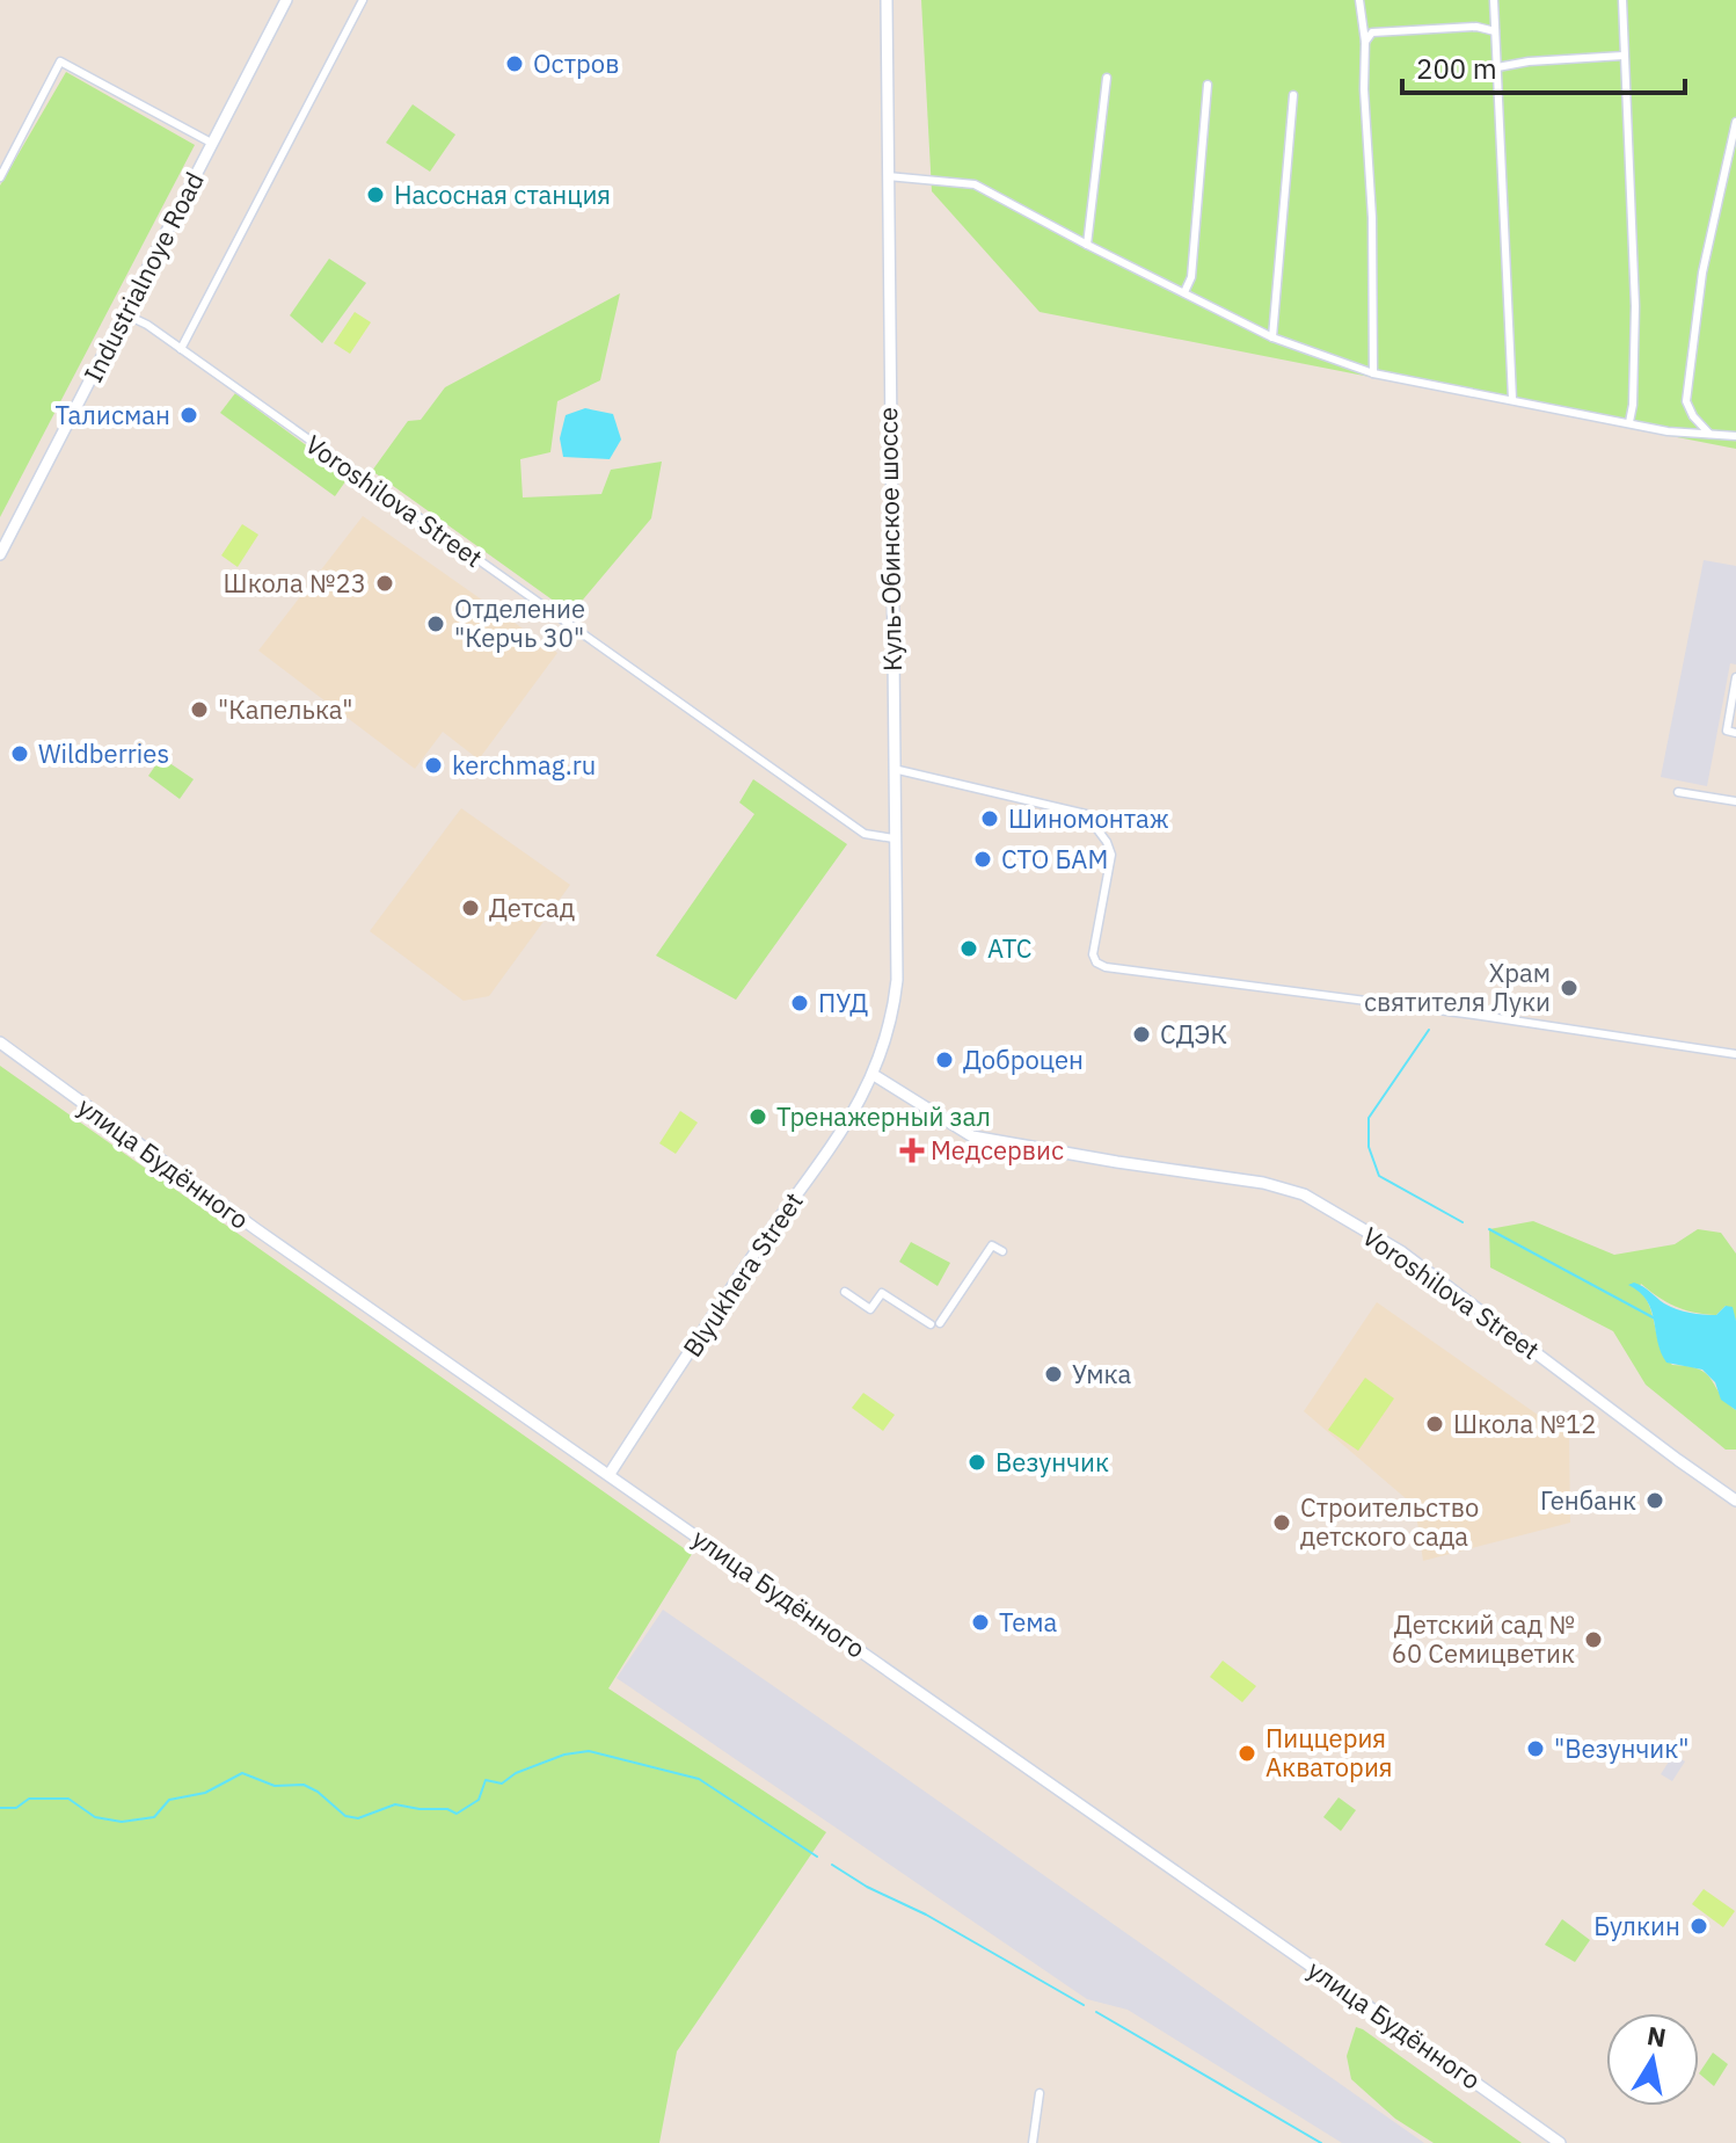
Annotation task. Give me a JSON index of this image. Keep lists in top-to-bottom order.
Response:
{
  "streets": {
    "main road": [
      "Industrialnoye Road",
      "Voroshilova Street",
      "Куль-Обинское шоссе",
      "улица Будённого",
      "Blyukhera Street"
    ]
  },
  "crossings": [
    ["Industrialnoye Road", "Voroshilova Street"],
    ["Voroshilova Street", "Куль-Обинское шоссе"],
    ["Voroshilova Street", "Blyukhera Street"],
    ["Куль-Обинское шоссе", "Blyukhera Street"],
    ["улица Будённого", "Blyukhera Street"]
  ],
  "places": {
    "other": [
      "Остров",
      "Насосная станция",
      "Талисман",
      "Школа №23",
      "Отделение \"Керчь 30\"",
      "\"Капелька\"",
      "Wildberries",
      "kerchmag.ru",
      "Шиномонтаж",
      "СТО БАМ",
      "Детсад",
      "АТС",
      "Храм святителя Луки",
      "ПУД",
      "СДЭК",
      "Доброцен",
      "Тренажерный зал",
      "Умка",
      "Школа №12",
      "Везунчик",
      "Генбанк",
      "Строительство детского сада",
      "Тема",
      "Детский сад № 60 Семицветик",
      "\"Везунчик\"",
      "Пиццерия Акватория",
      "Булкин"
    ],
    "health": ["Медсервис"]
  },
  "scale_bar": "200 m",
  "north": "top"
}
